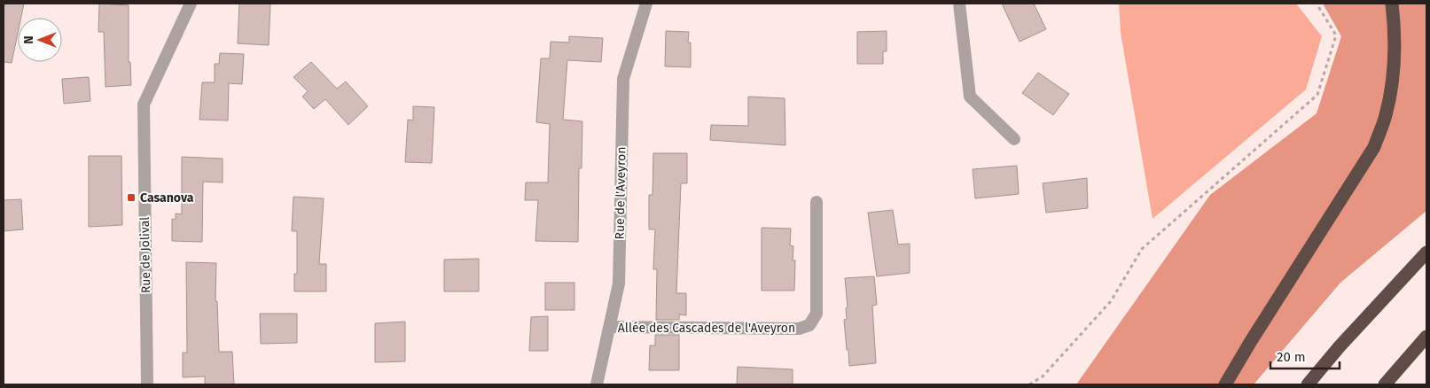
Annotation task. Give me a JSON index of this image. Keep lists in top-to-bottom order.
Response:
{
  "streets": {
    "street": ["Rue de l'Aveyron", "Rue de Jolival", "Allée des Cascades de l'Aveyron"]
  },
  "crossings": [
    ["Rue de l'Aveyron", "Allée des Cascades de l'Aveyron"]
  ],
  "places": {
    "transit": ["Casanova"]
  },
  "scale_bar": "20 m",
  "north": "left"
}
